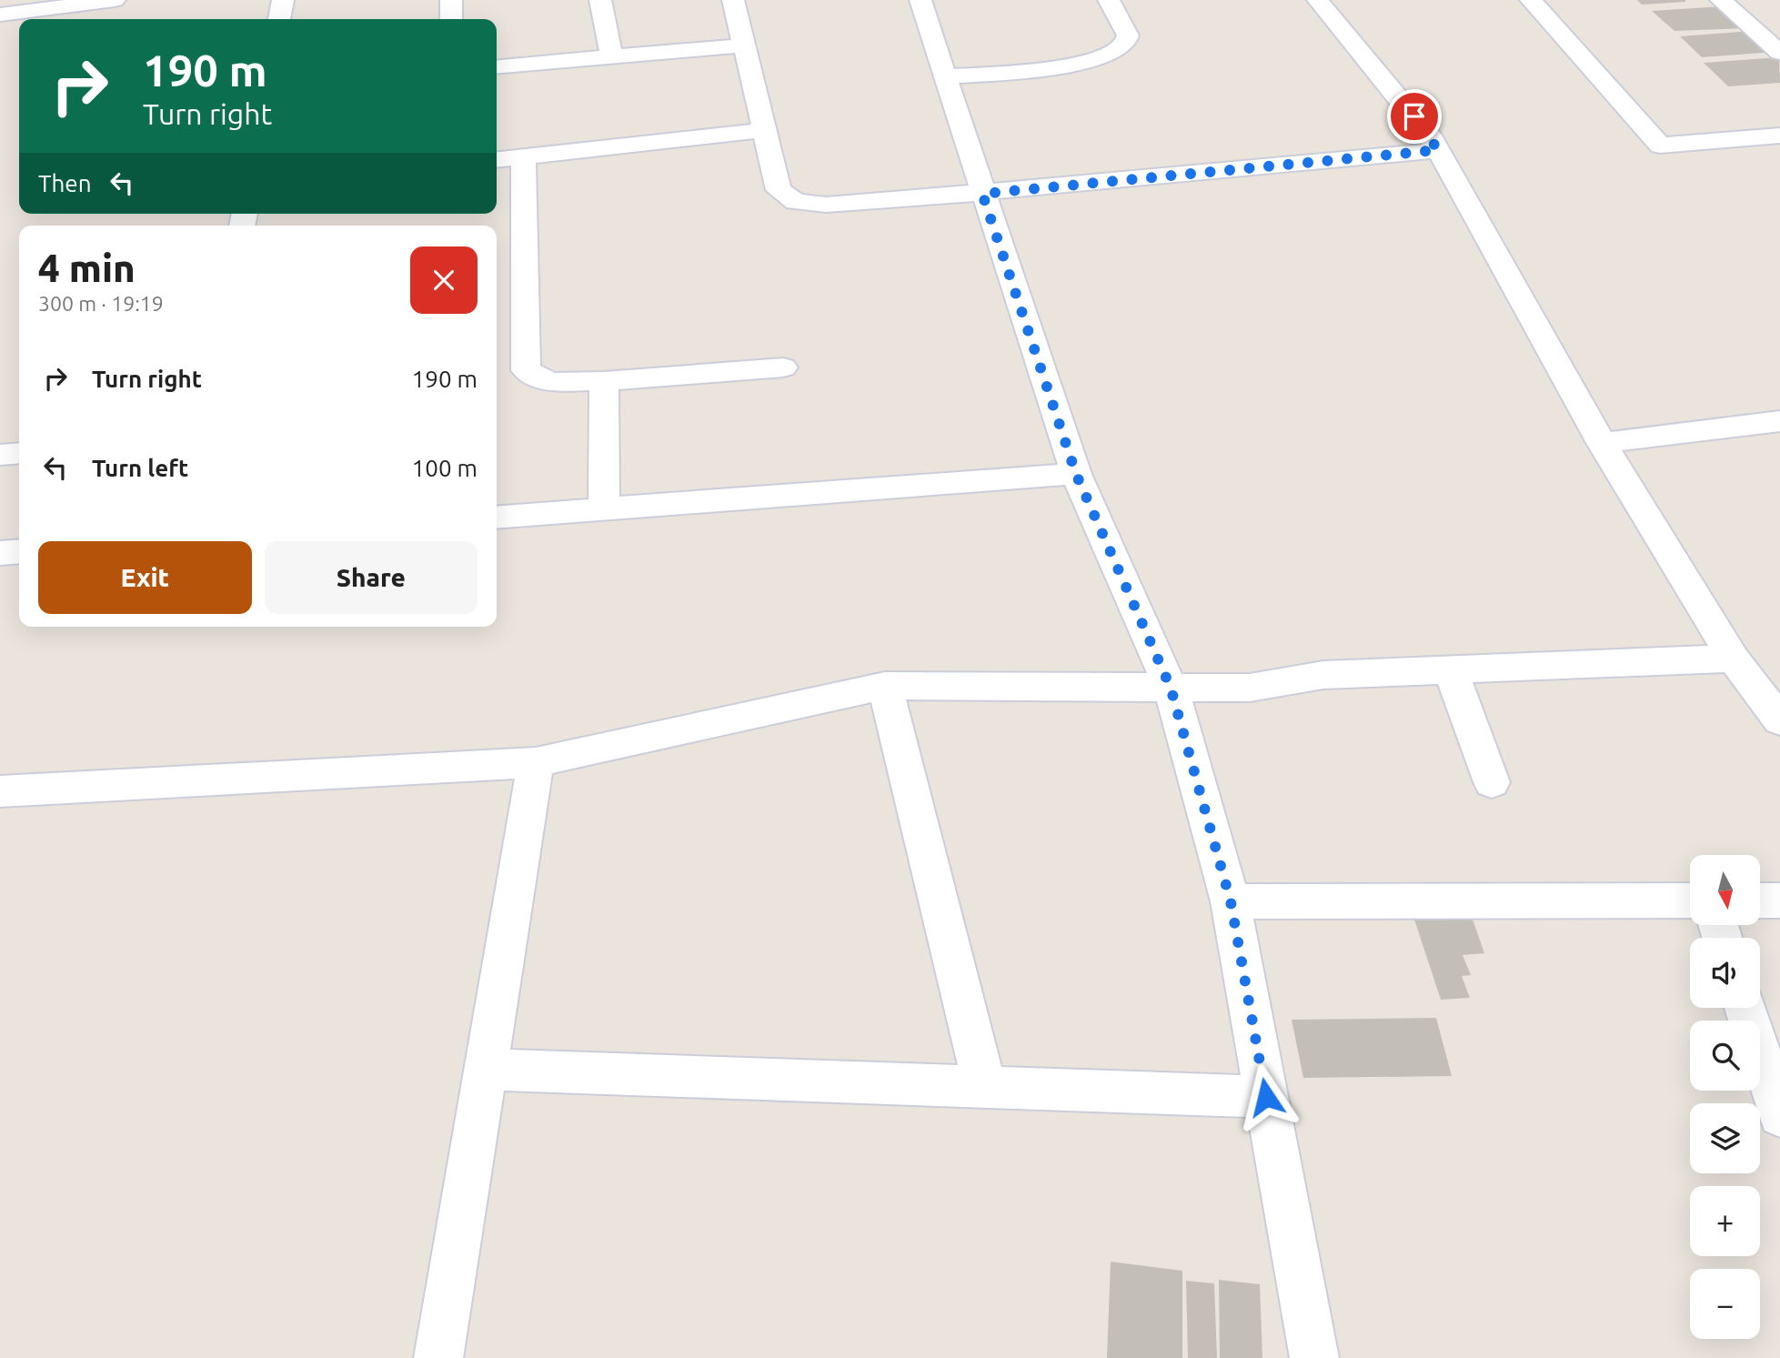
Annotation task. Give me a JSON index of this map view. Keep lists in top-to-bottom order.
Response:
{
  "north": "bottom",
  "page": {
    "turn": ["190 m", "Turn right"],
    "then": "Then",
    "heading": ["4 min", "300 m · 19:19"],
    "list": [
      {
        "name": "Turn right",
        "value": "190 m"
      },
      {
        "name": "Turn left",
        "value": "100 m"
      }
    ],
    "buttons": ["Exit", "Share"],
    "map_buttons": ["+", "−"]
  }
}
